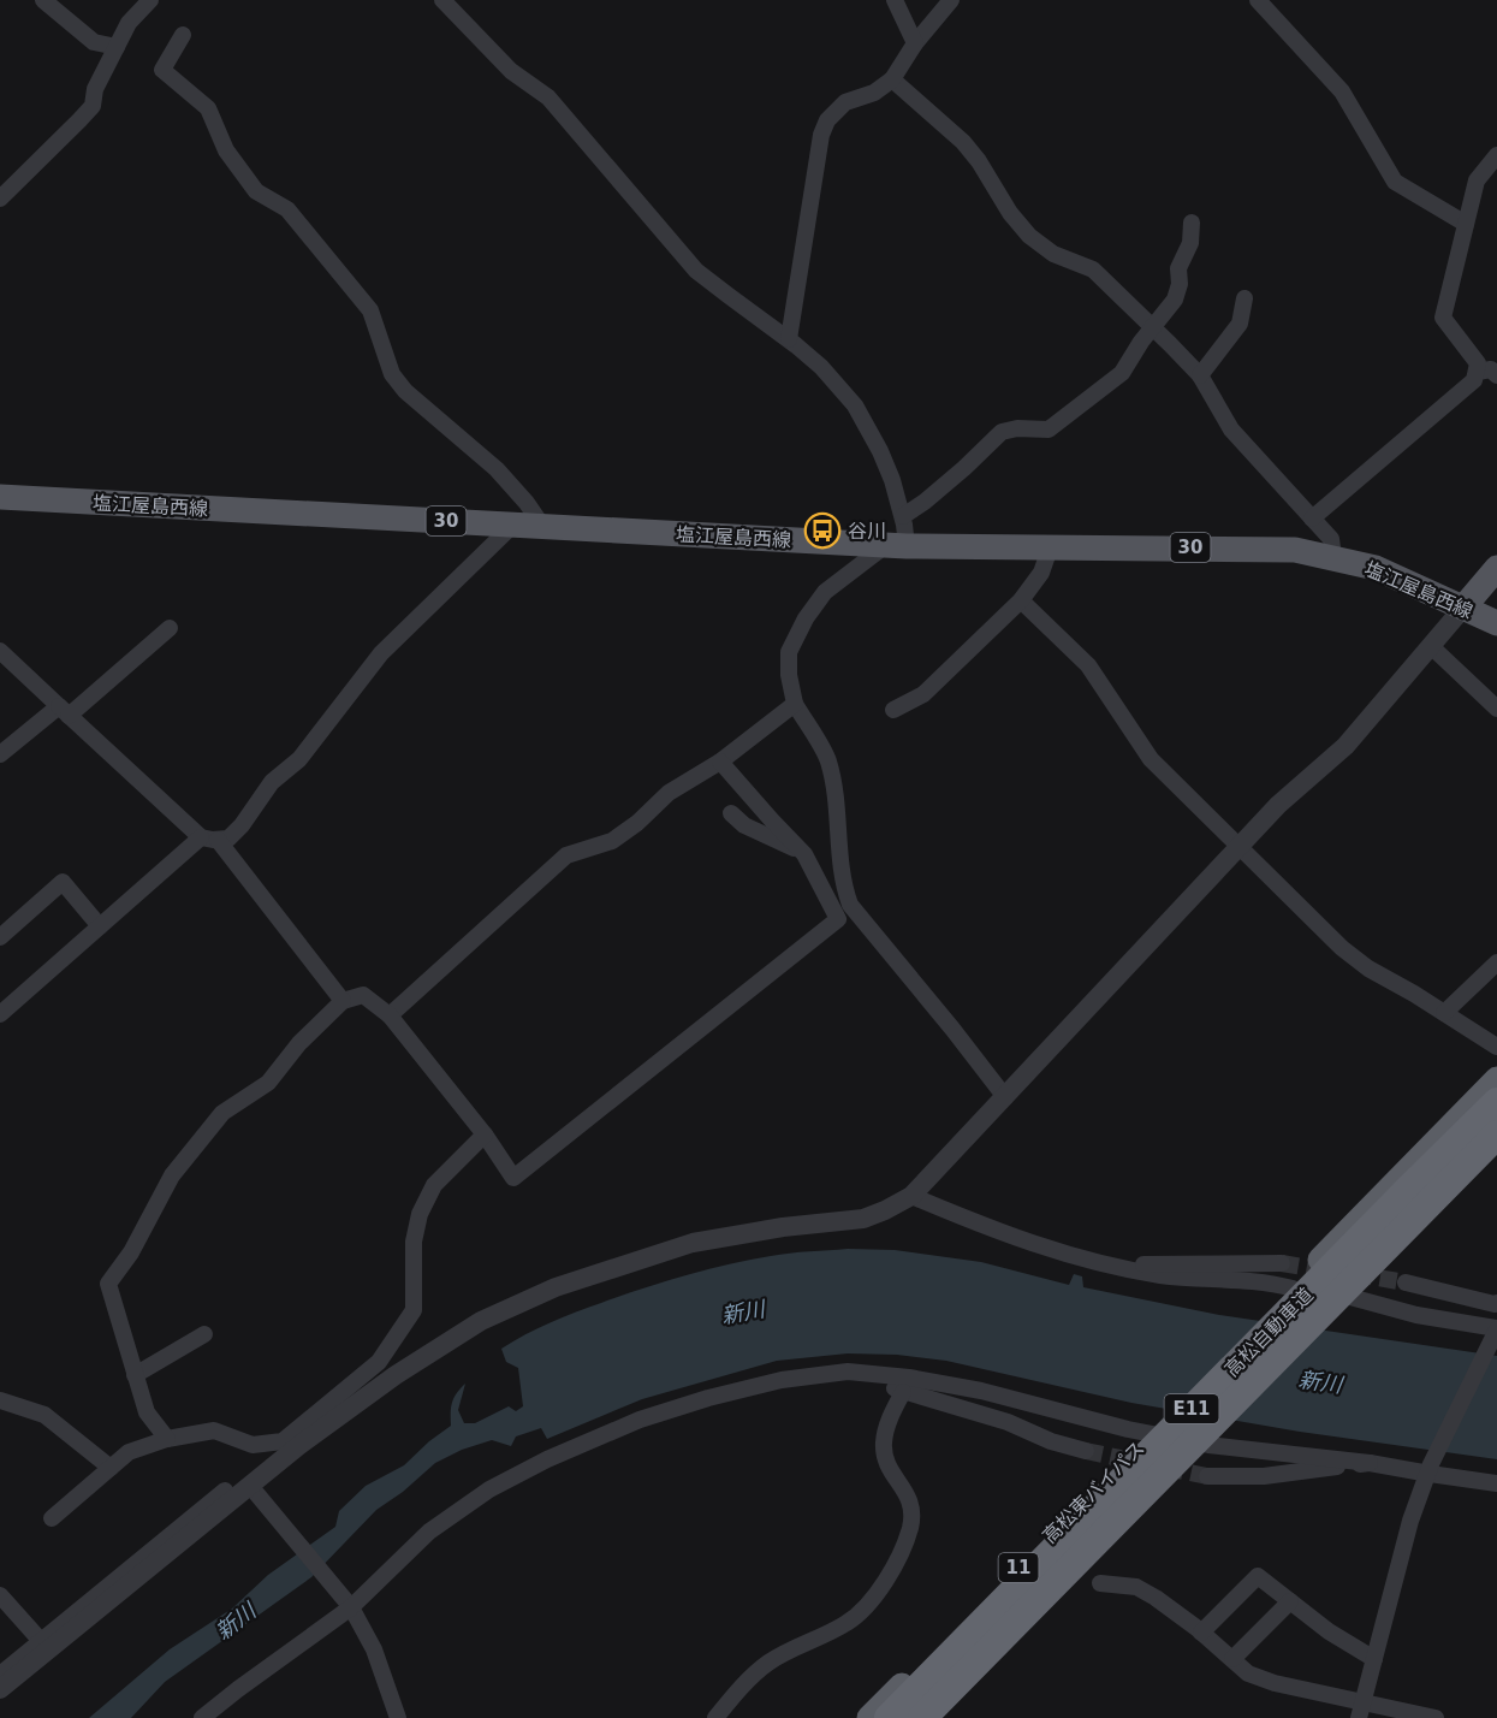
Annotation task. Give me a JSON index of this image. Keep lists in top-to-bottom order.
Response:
{
  "streets": {
    "highway": [
      "高松自動車道",
      "E11",
      "高松東バイパス",
      "11"
    ],
    "main road": ["塩江屋島西線", "30"]
  },
  "water": ["新川"],
  "places": {
    "bus stop": ["谷川"]
  }
}
